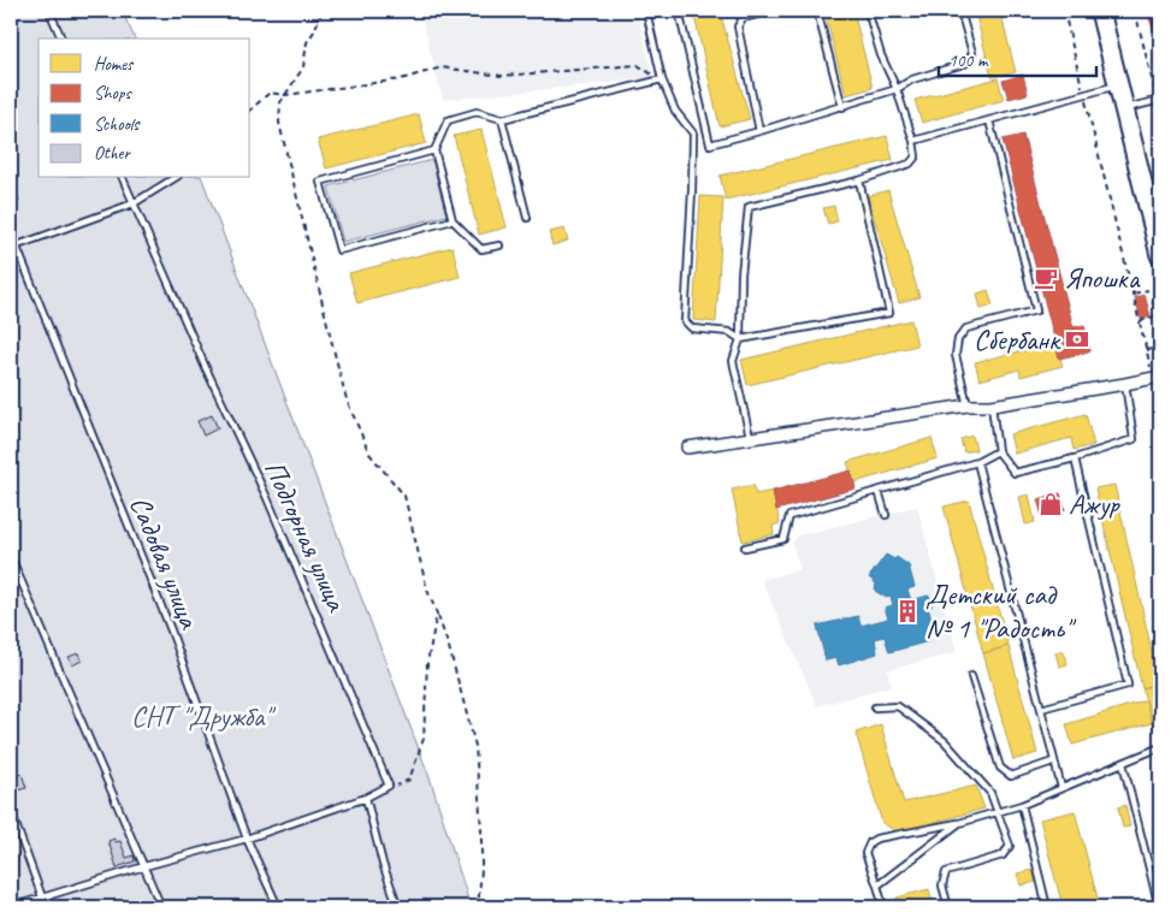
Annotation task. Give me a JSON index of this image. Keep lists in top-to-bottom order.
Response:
{
  "streets": {
    "lane": ["Подгорная улица", "Садовая улица"]
  },
  "parks": ["СНТ \"Дружба\""],
  "places": {
    "cafe": ["Япошка"],
    "bank": ["Сбербанк"],
    "shop": ["Ажур"],
    "building": ["Детский сад № 1 \"Радость\""]
  },
  "legend": [
    "Homes",
    "Shops",
    "Schools",
    "Other"
  ],
  "scale_bar": "100 m"
}
